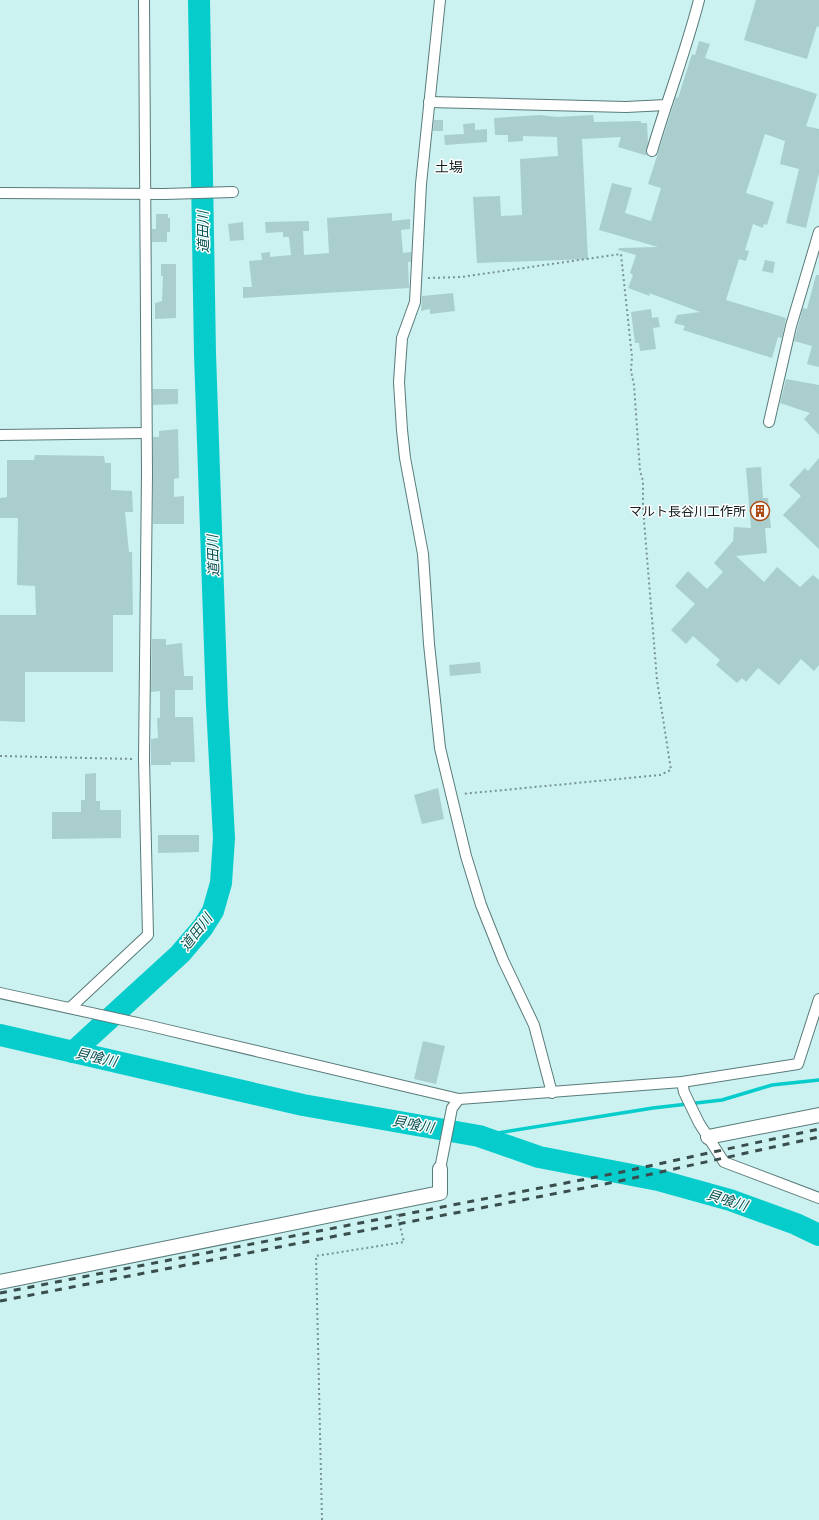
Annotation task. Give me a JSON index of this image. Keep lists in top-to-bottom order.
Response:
{
  "districts": ["土場"],
  "water": ["道田川", "貝喰川"],
  "places": {
    "building": ["マルト長谷川工作所"]
  }
}
